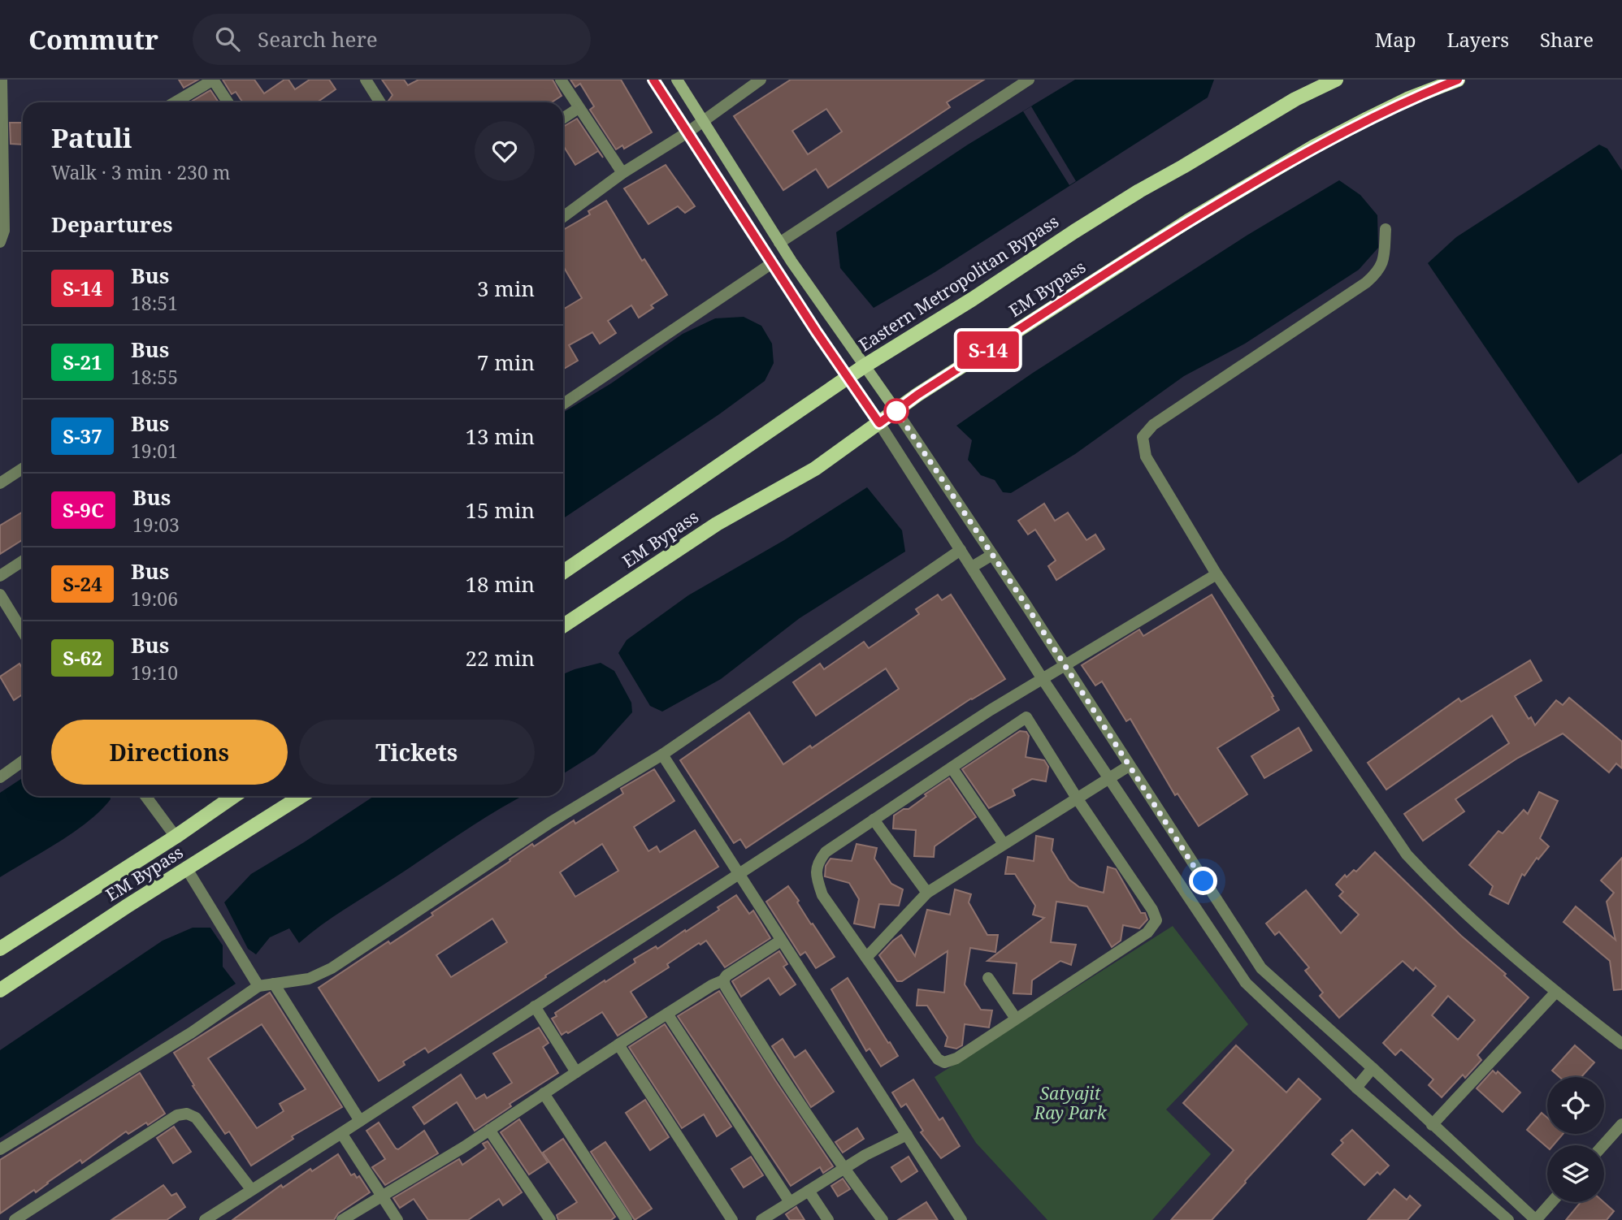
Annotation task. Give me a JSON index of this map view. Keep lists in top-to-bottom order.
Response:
{
  "streets": {
    "main road": ["Eastern Metropolitan Bypass", "EM Bypass"]
  },
  "parks": ["Satyajit Ray Park"],
  "lines": ["bus line S-14"],
  "page": {
    "header": "Commutr",
    "search": "Search here",
    "nav": ["Map", "Layers", "Share"],
    "on_map": "S-14",
    "heading": [
      ["Patuli", "Walk · 3 min · 230 m"],
      "Departures"
    ],
    "list": [
      {
        "mark": "S-14",
        "name": "Bus",
        "note": "18:51",
        "value": "3 min"
      },
      {
        "mark": "S-21",
        "name": "Bus",
        "note": "18:55",
        "value": "7 min"
      },
      {
        "mark": "S-37",
        "name": "Bus",
        "note": "19:01",
        "value": "13 min"
      },
      {
        "mark": "S-9C",
        "name": "Bus",
        "note": "19:03",
        "value": "15 min"
      },
      {
        "mark": "S-24",
        "name": "Bus",
        "note": "19:06",
        "value": "18 min"
      },
      {
        "mark": "S-62",
        "name": "Bus",
        "note": "19:10",
        "value": "22 min"
      }
    ],
    "buttons": ["Directions", "Tickets"]
  }
}
